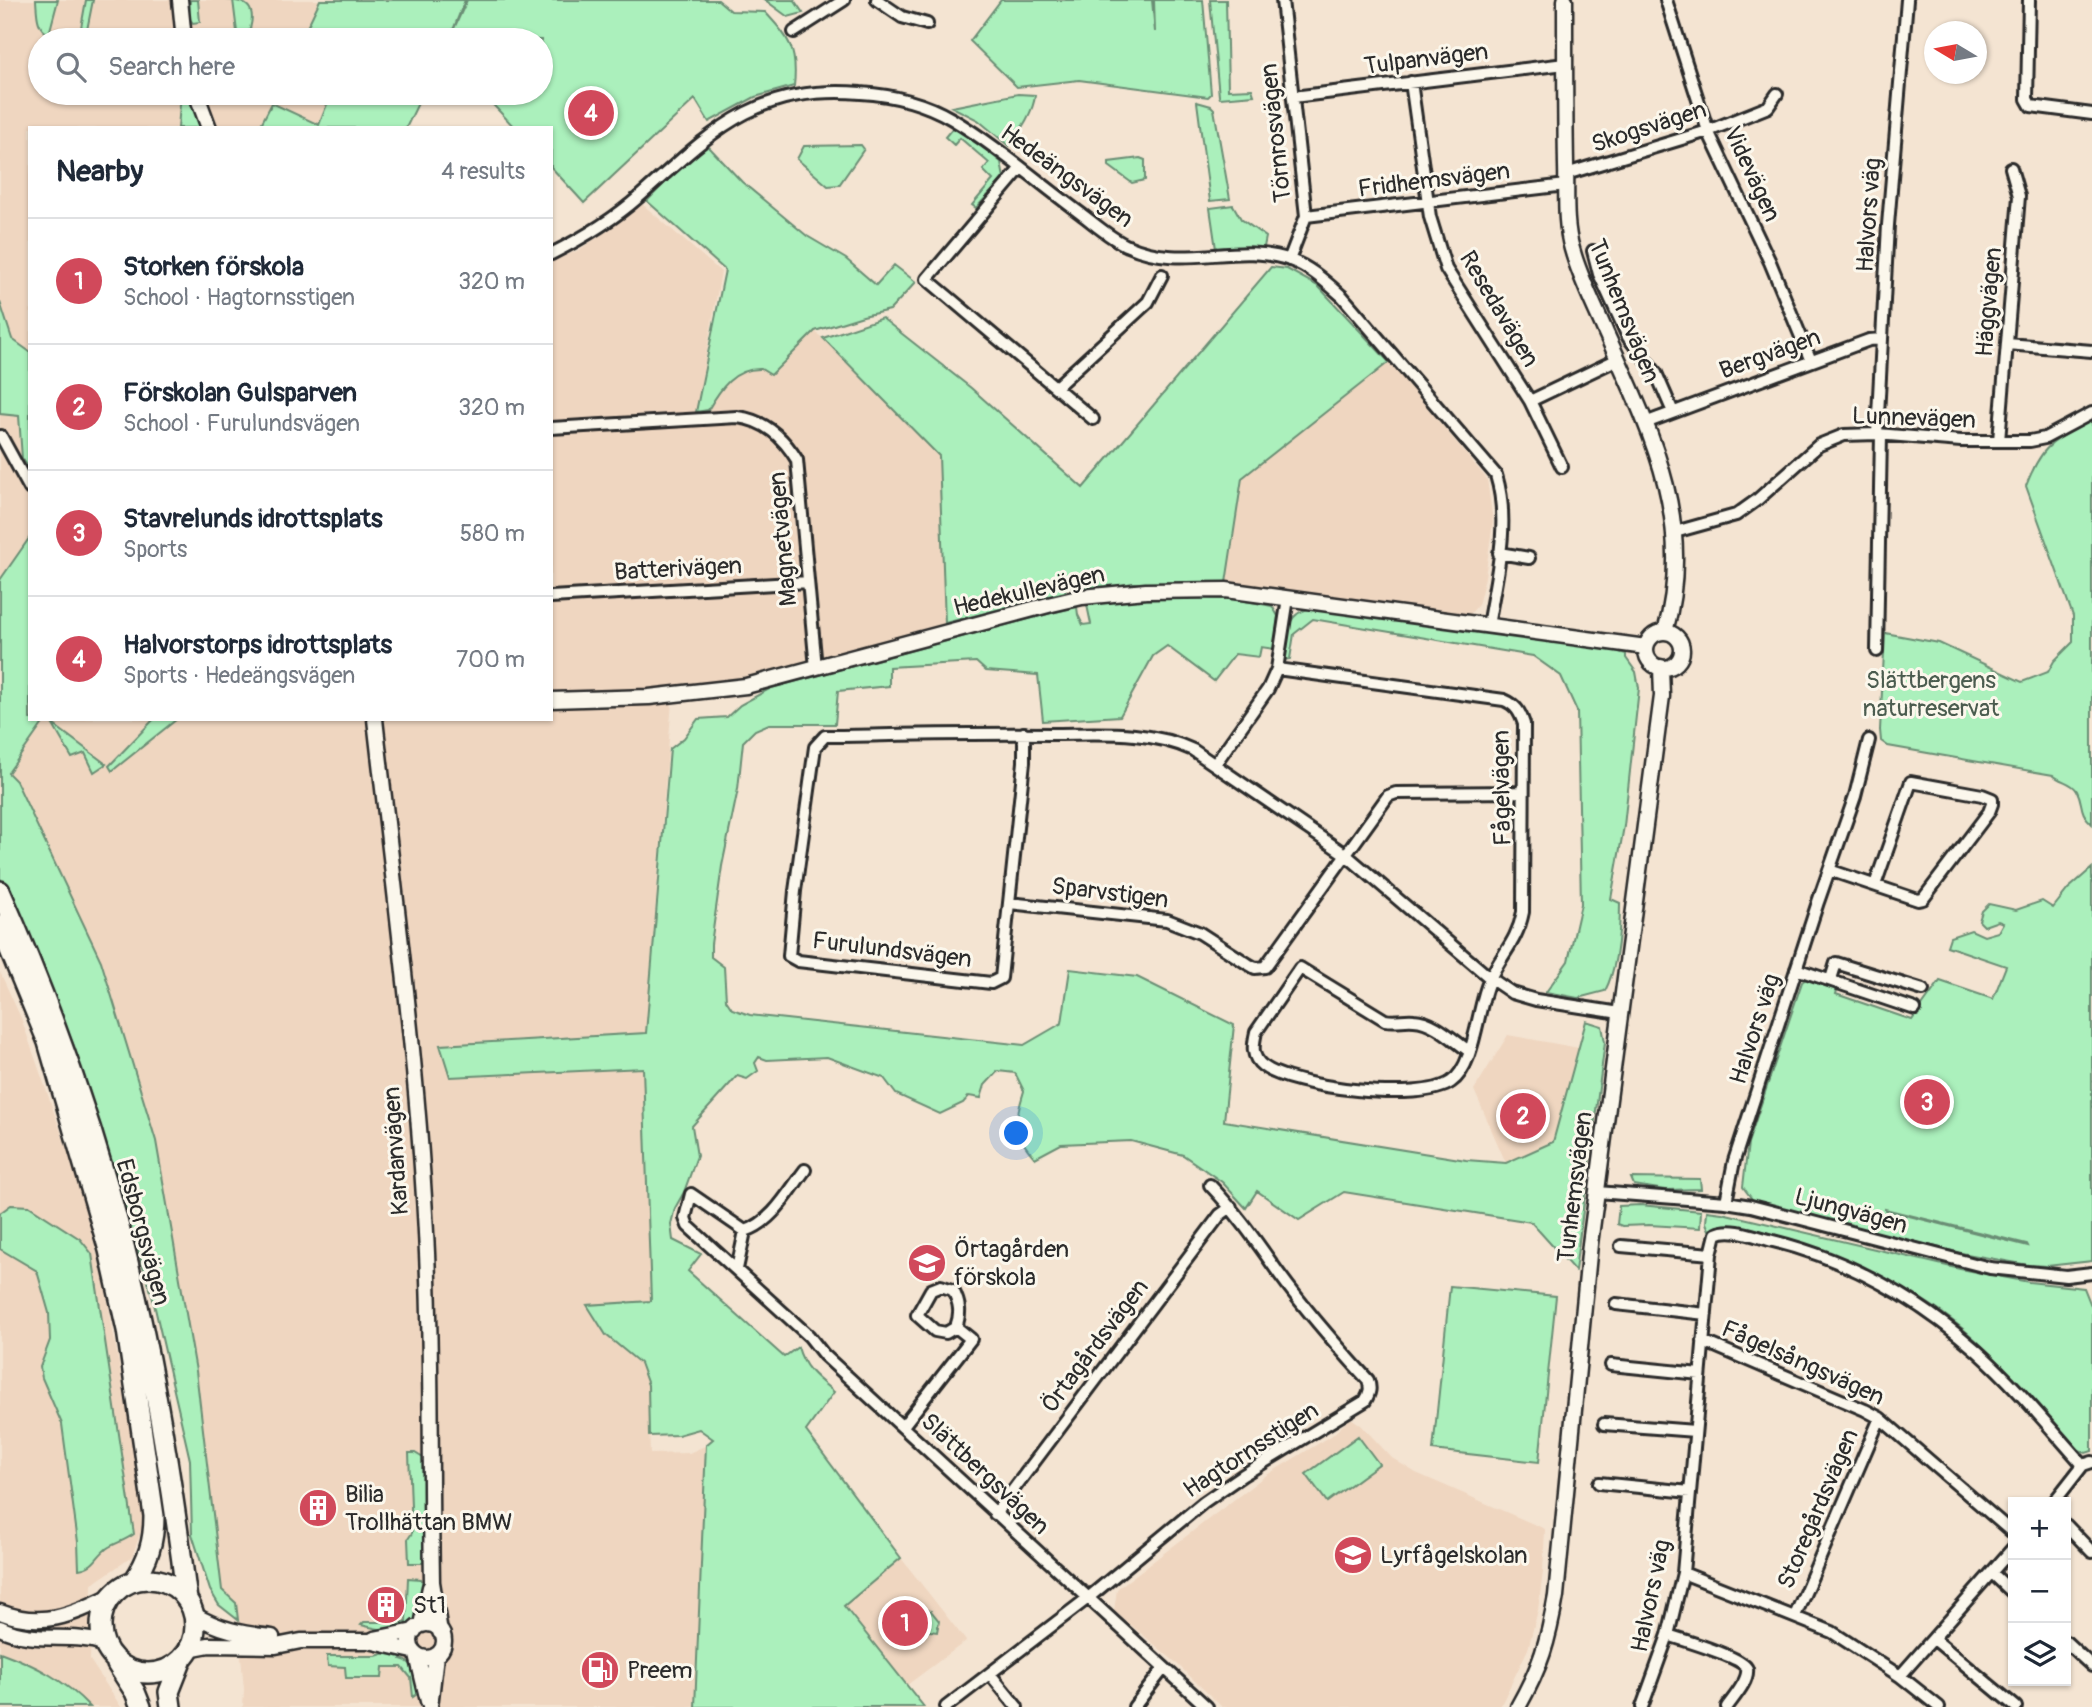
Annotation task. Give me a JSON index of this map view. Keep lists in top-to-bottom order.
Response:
{
  "streets": {
    "highway": ["Edsborgsvägen"],
    "street": [
      "Tulpanvägen",
      "Skogsvägen",
      "Törnrosvägen",
      "Videvägen",
      "Hedeängsvägen",
      "Fridhemsvägen",
      "Halvors väg",
      "Häggvägen",
      "Resedavägen",
      "Tunhemsvägen",
      "Bergvägen",
      "Lunnevägen",
      "Magnetvägen",
      "Batterivägen",
      "Hedekullevägen",
      "Fågelvägen",
      "Sparvstigen",
      "Furulundsvägen",
      "Kardanvägen",
      "Ljungvägen",
      "Örtagårdsvägen",
      "Fågelsångsvägen",
      "Hagtornsstigen",
      "Slättbergsvägen",
      "Storegårdsvägen"
    ]
  },
  "crossings": [
    ["Tulpanvägen", "Törnrosvägen"],
    ["Tulpanvägen", "Resedavägen"],
    ["Tulpanvägen", "Tunhemsvägen"],
    ["Skogsvägen", "Videvägen"],
    ["Skogsvägen", "Fridhemsvägen"],
    ["Skogsvägen", "Tunhemsvägen"],
    ["Törnrosvägen", "Hedeängsvägen"],
    ["Törnrosvägen", "Fridhemsvägen"],
    ["Videvägen", "Bergvägen"],
    ["Hedeängsvägen", "Hedekullevägen"],
    ["Fridhemsvägen", "Resedavägen"],
    ["Fridhemsvägen", "Tunhemsvägen"],
    ["Halvors väg", "Bergvägen"],
    ["Halvors väg", "Lunnevägen"],
    ["Halvors väg", "Ljungvägen"],
    ["Halvors väg", "Fågelsångsvägen"],
    ["Halvors väg", "Storegårdsvägen"],
    ["Häggvägen", "Lunnevägen"],
    ["Tunhemsvägen", "Bergvägen"],
    ["Tunhemsvägen", "Lunnevägen"],
    ["Tunhemsvägen", "Hedekullevägen"],
    ["Tunhemsvägen", "Furulundsvägen"],
    ["Tunhemsvägen", "Ljungvägen"],
    ["Magnetvägen", "Batterivägen"],
    ["Magnetvägen", "Hedekullevägen"],
    ["Fågelvägen", "Furulundsvägen"],
    ["Sparvstigen", "Furulundsvägen"],
    ["Örtagårdsvägen", "Hagtornsstigen"],
    ["Örtagårdsvägen", "Slättbergsvägen"],
    ["Fågelsångsvägen", "Storegårdsvägen"],
    ["Hagtornsstigen", "Slättbergsvägen"]
  ],
  "parks": ["Slättbergens naturreservat"],
  "places": {
    "school or university": ["Örtagården förskola", "Lyrfågelskolan"],
    "building": ["Bilia Trollhättan BMW", "St1"],
    "fuel station": ["Preem"]
  },
  "north": "left",
  "page": {
    "search": "Search here",
    "pins": [
      "4",
      "3",
      "2",
      "1"
    ],
    "heading": ["Nearby", "4 results"],
    "list": [
      {
        "mark": "1",
        "name": "Storken förskola",
        "note": "School · Hagtornsstigen",
        "value": "320 m"
      },
      {
        "mark": "2",
        "name": "Förskolan Gulsparven",
        "note": "School · Furulundsvägen",
        "value": "320 m"
      },
      {
        "mark": "3",
        "name": "Stavrelunds idrottsplats",
        "note": "Sports",
        "value": "580 m"
      },
      {
        "mark": "4",
        "name": "Halvorstorps idrottsplats",
        "note": "Sports · Hedeängsvägen",
        "value": "700 m"
      }
    ],
    "map_buttons": ["+", "−"]
  }
}
